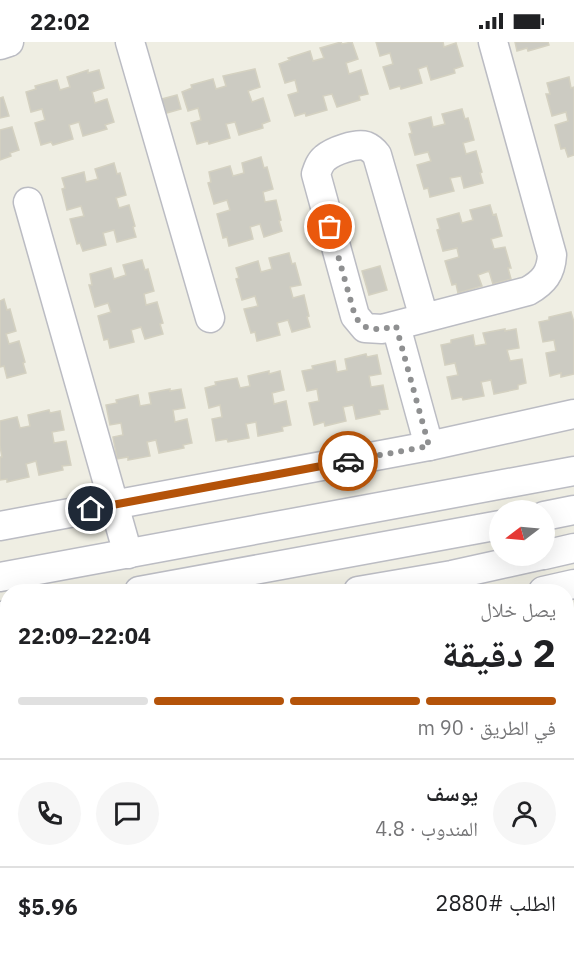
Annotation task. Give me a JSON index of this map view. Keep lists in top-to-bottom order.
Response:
{
  "north": "left",
  "page": {
    "status": "22:02",
    "heading": ["2 دقيقة", "يصل خلال", "22:04–22:09"],
    "panel": [
      "يوسف",
      "المندوب · 4.8",
      "الطلب #2880",
      "$5.96"
    ],
    "bar": "في الطريق · 90 m"
  }
}
